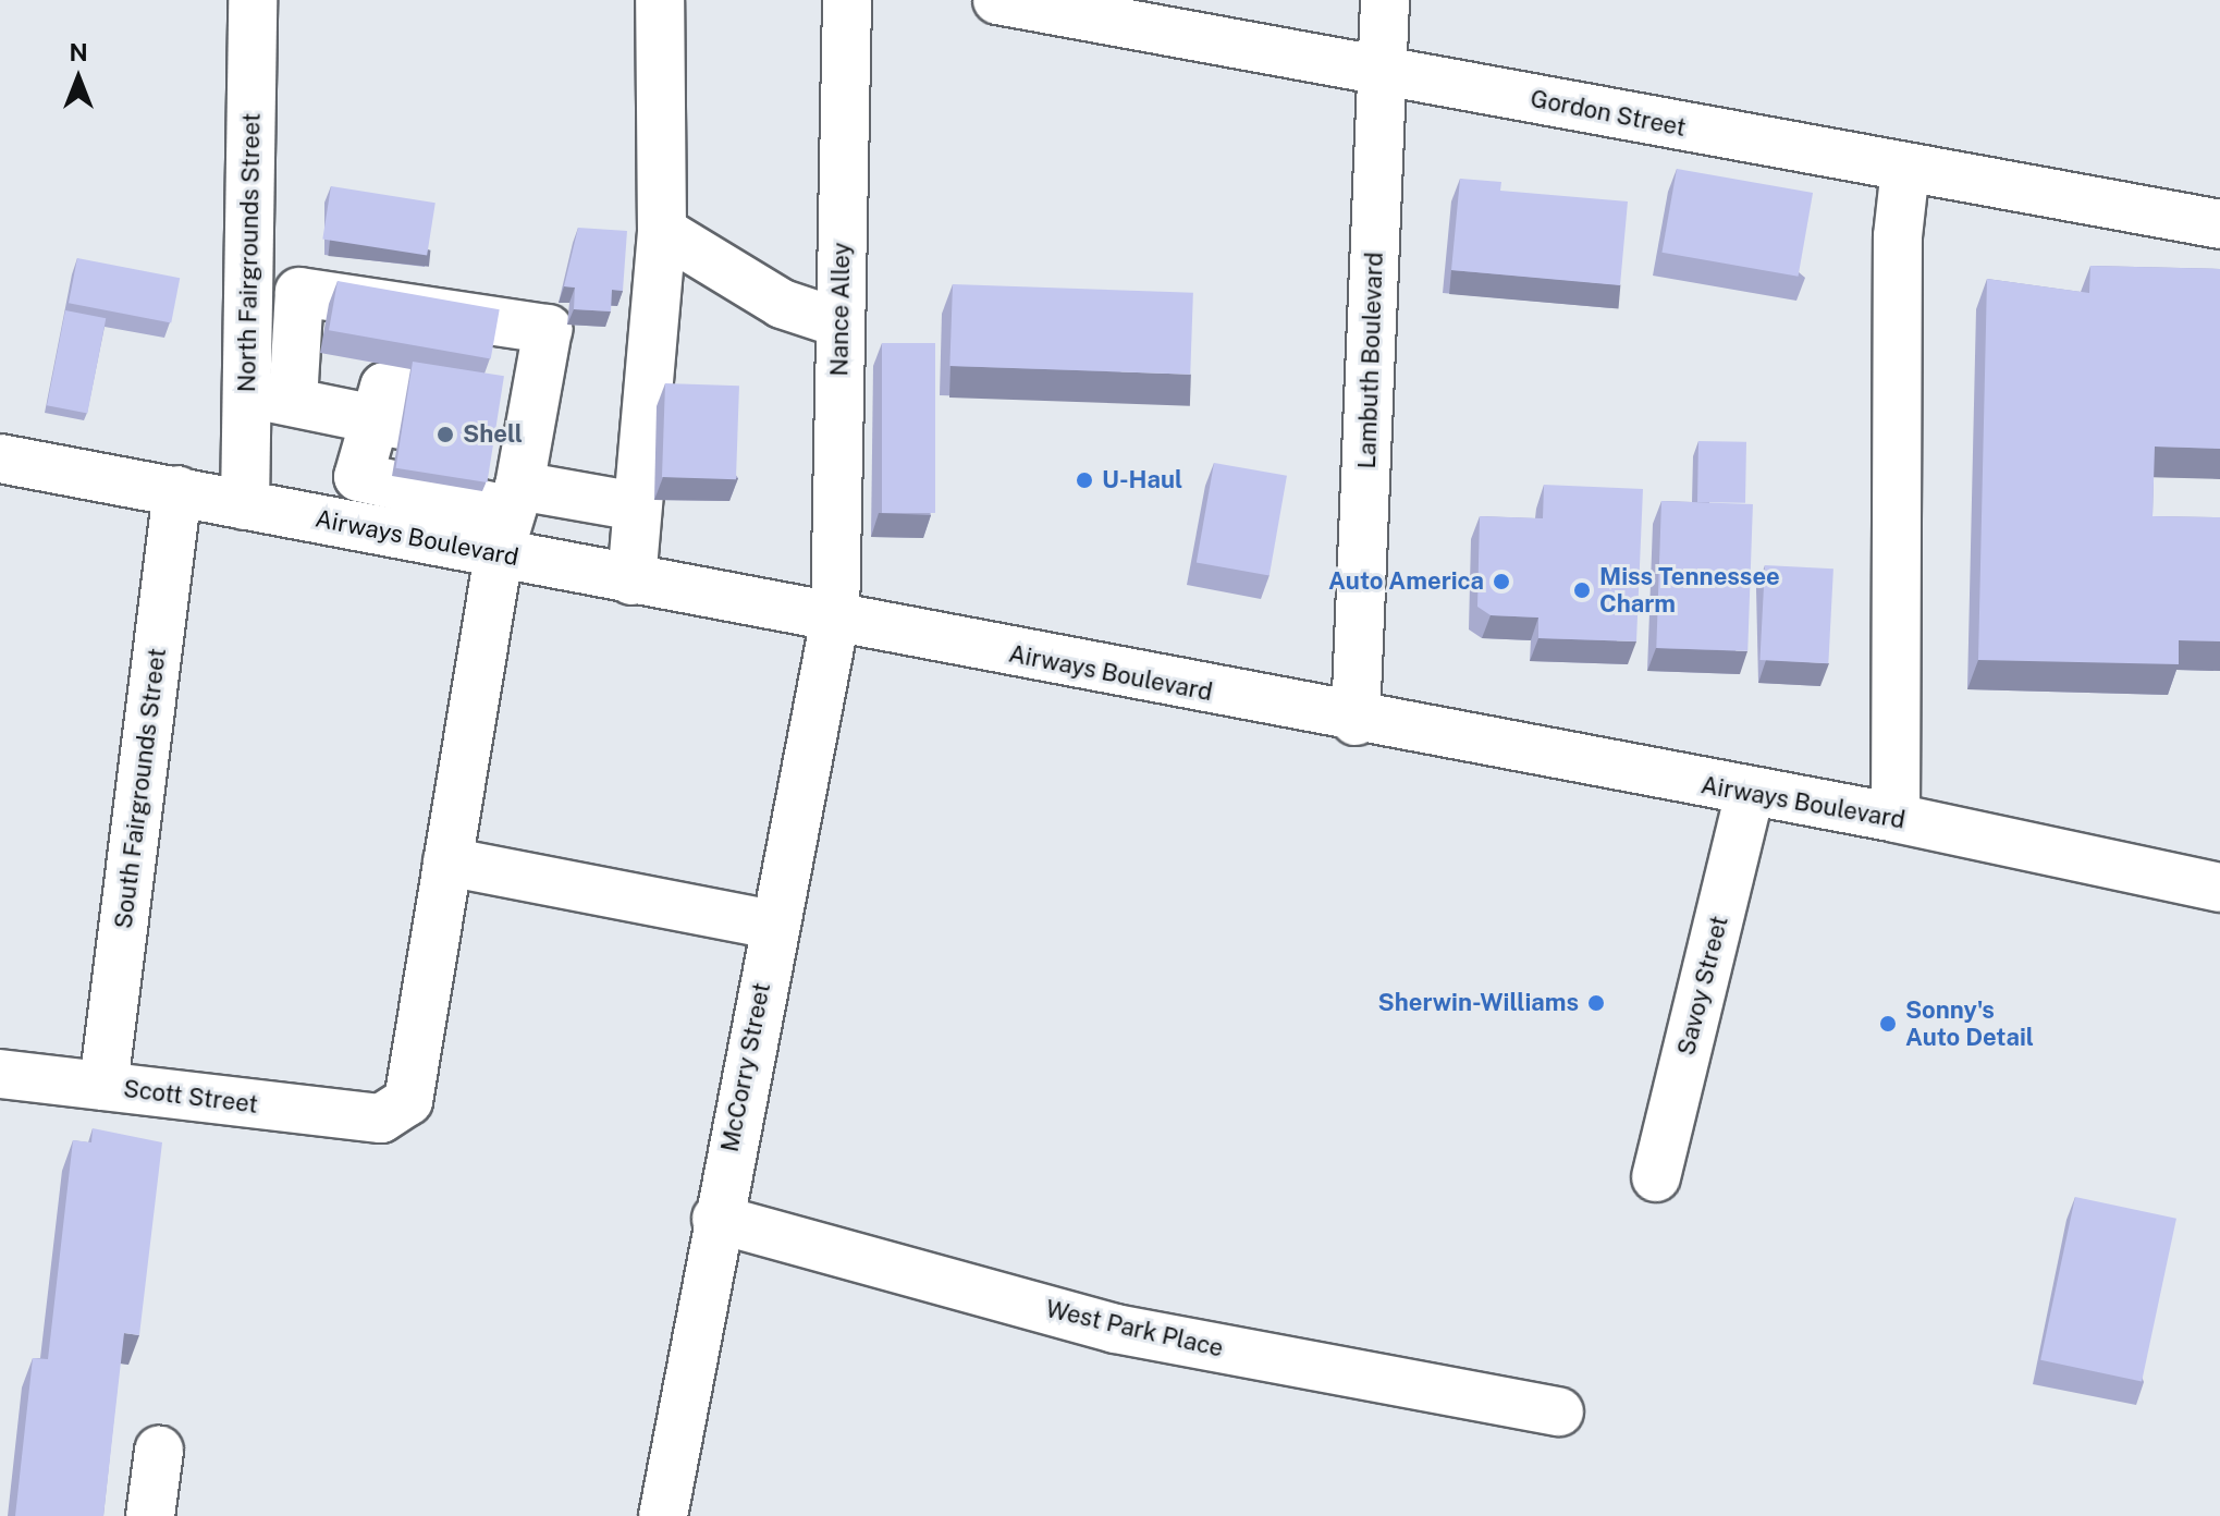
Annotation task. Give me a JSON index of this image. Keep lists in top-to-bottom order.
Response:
{
  "streets": {
    "street": [
      "Gordon Street",
      "North Fairgrounds Street",
      "Nance Alley",
      "Lambuth Boulevard",
      "Airways Boulevard",
      "South Fairgrounds Street",
      "Savoy Street",
      "McCorry Street",
      "Scott Street",
      "West Park Place"
    ]
  },
  "crossings": [
    ["Gordon Street", "Lambuth Boulevard"],
    ["North Fairgrounds Street", "Airways Boulevard"],
    ["Nance Alley", "Airways Boulevard"],
    ["Nance Alley", "McCorry Street"],
    ["Lambuth Boulevard", "Airways Boulevard"],
    ["Airways Boulevard", "South Fairgrounds Street"],
    ["Airways Boulevard", "Savoy Street"],
    ["Airways Boulevard", "McCorry Street"],
    ["South Fairgrounds Street", "Scott Street"],
    ["McCorry Street", "West Park Place"]
  ],
  "places": [
    "Shell",
    "U-Haul",
    "Auto America",
    "Miss Tennessee Charm",
    "Sherwin-Williams",
    "Sonny's Auto Detail"
  ],
  "north": "top"
}
